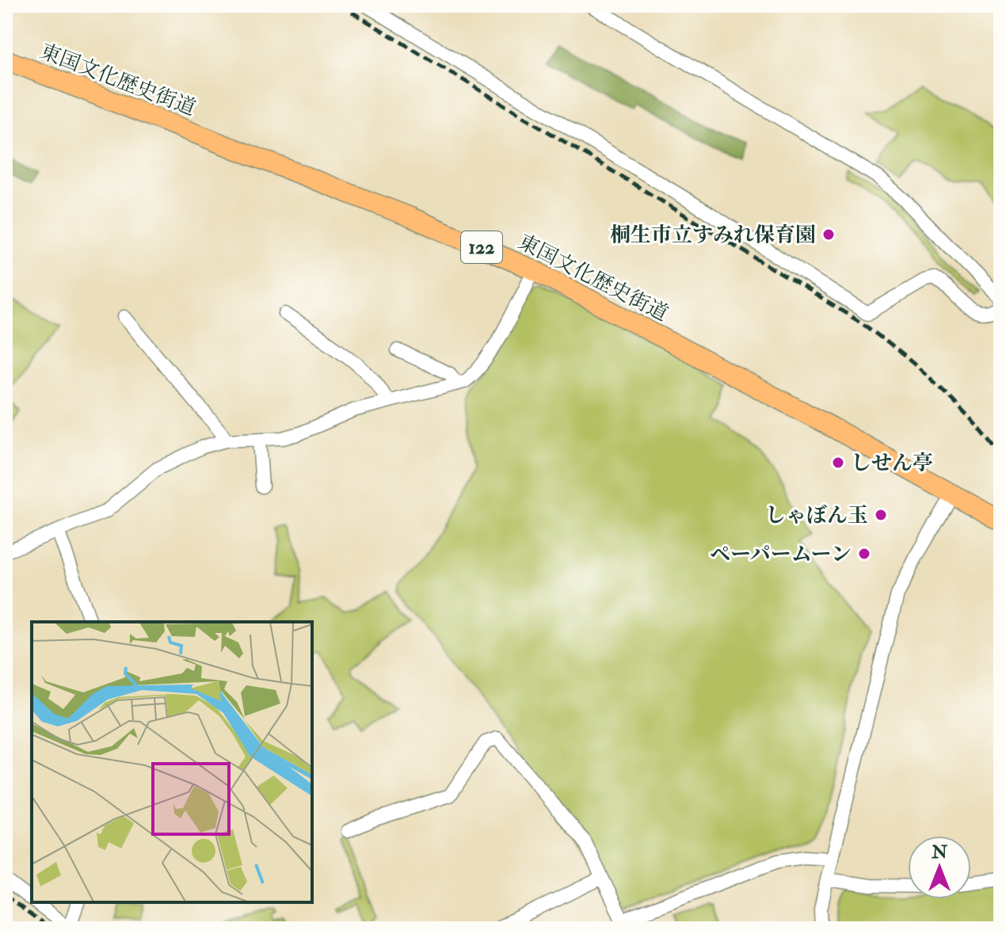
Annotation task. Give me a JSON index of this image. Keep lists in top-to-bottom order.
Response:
{
  "streets": {
    "highway": ["東国文化歴史街道", "122"]
  },
  "places": [
    "桐生市立すみれ保育園",
    "しせん亭",
    "しゃぼん玉",
    "ペーパームーン"
  ],
  "north": "top"
}
